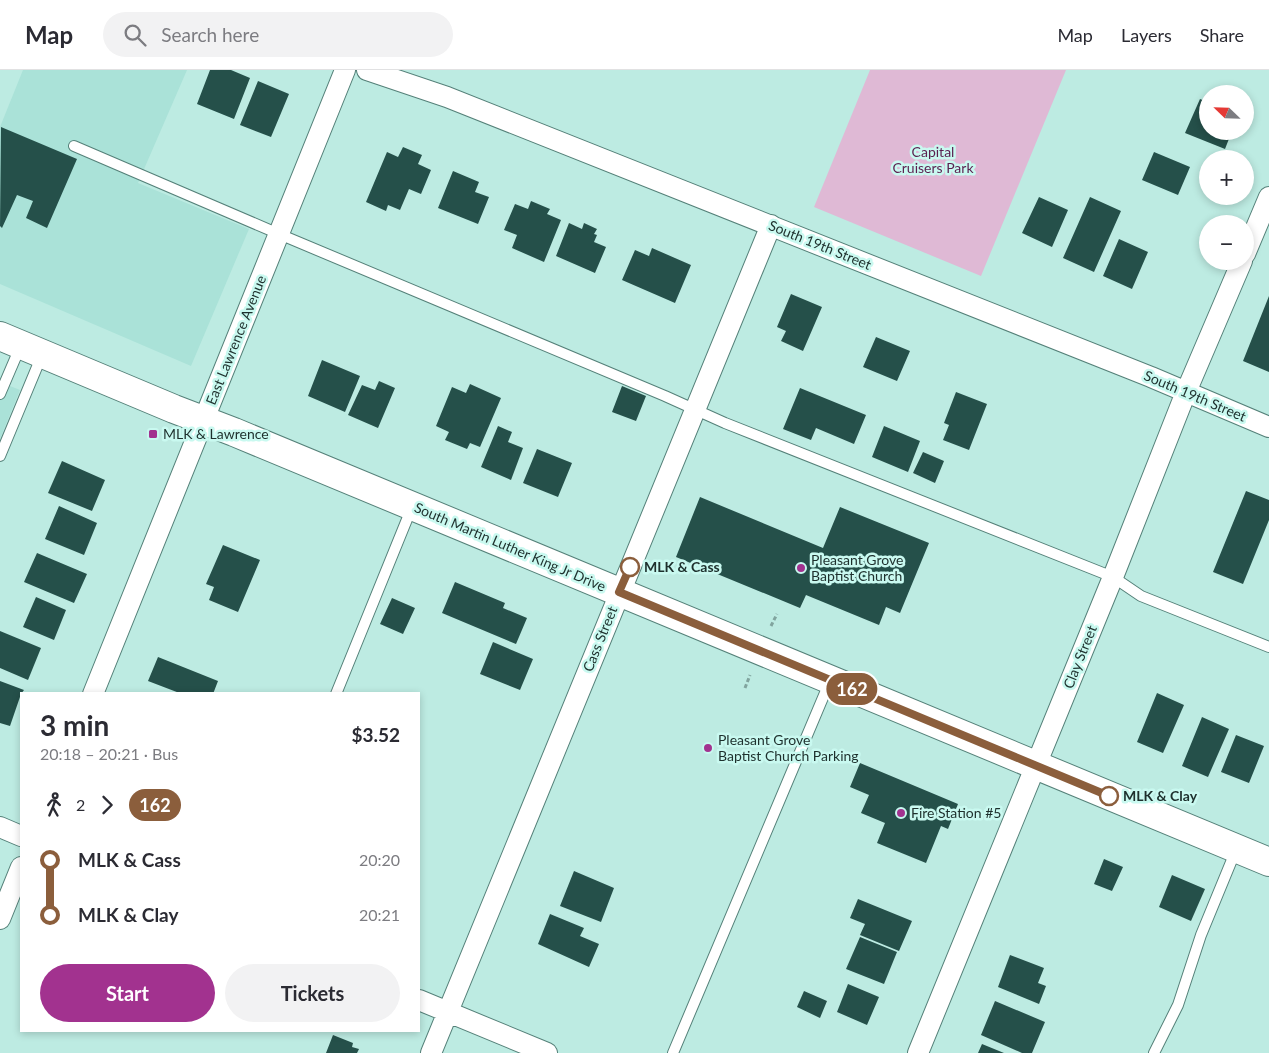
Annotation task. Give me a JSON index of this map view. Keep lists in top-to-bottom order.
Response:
{
  "streets": {
    "street": [
      "South 19th Street",
      "East Lawrence Avenue",
      "South Martin Luther King Jr Drive",
      "Cass Street",
      "Clay Street"
    ]
  },
  "crossings": [
    ["South 19th Street", "Cass Street"],
    ["South 19th Street", "Clay Street"],
    ["East Lawrence Avenue", "South Martin Luther King Jr Drive"],
    ["South Martin Luther King Jr Drive", "Cass Street"],
    ["South Martin Luther King Jr Drive", "Clay Street"]
  ],
  "parks": ["Capital Cruisers Park"],
  "places": {
    "transit": ["MLK & Lawrence"],
    "other": [
      "MLK & Cass",
      "Pleasant Grove Baptist Church",
      "Pleasant Grove Baptist Church Parking",
      "MLK & Clay",
      "Fire Station #5"
    ]
  },
  "lines": ["bus line 162"],
  "north": "top left",
  "page": {
    "header": "Map",
    "search": "Search here",
    "nav": ["Map", "Layers", "Share"],
    "on_map": "162",
    "map_buttons": ["+", "−"],
    "heading": ["3 min", "20:18 – 20:21 · Bus", "$3.52"],
    "legs": ["2", "162"],
    "list": [
      {
        "name": "MLK & Cass",
        "value": "20:20"
      },
      {
        "name": "MLK & Clay",
        "value": "20:21"
      }
    ],
    "buttons": ["Start", "Tickets"]
  }
}
